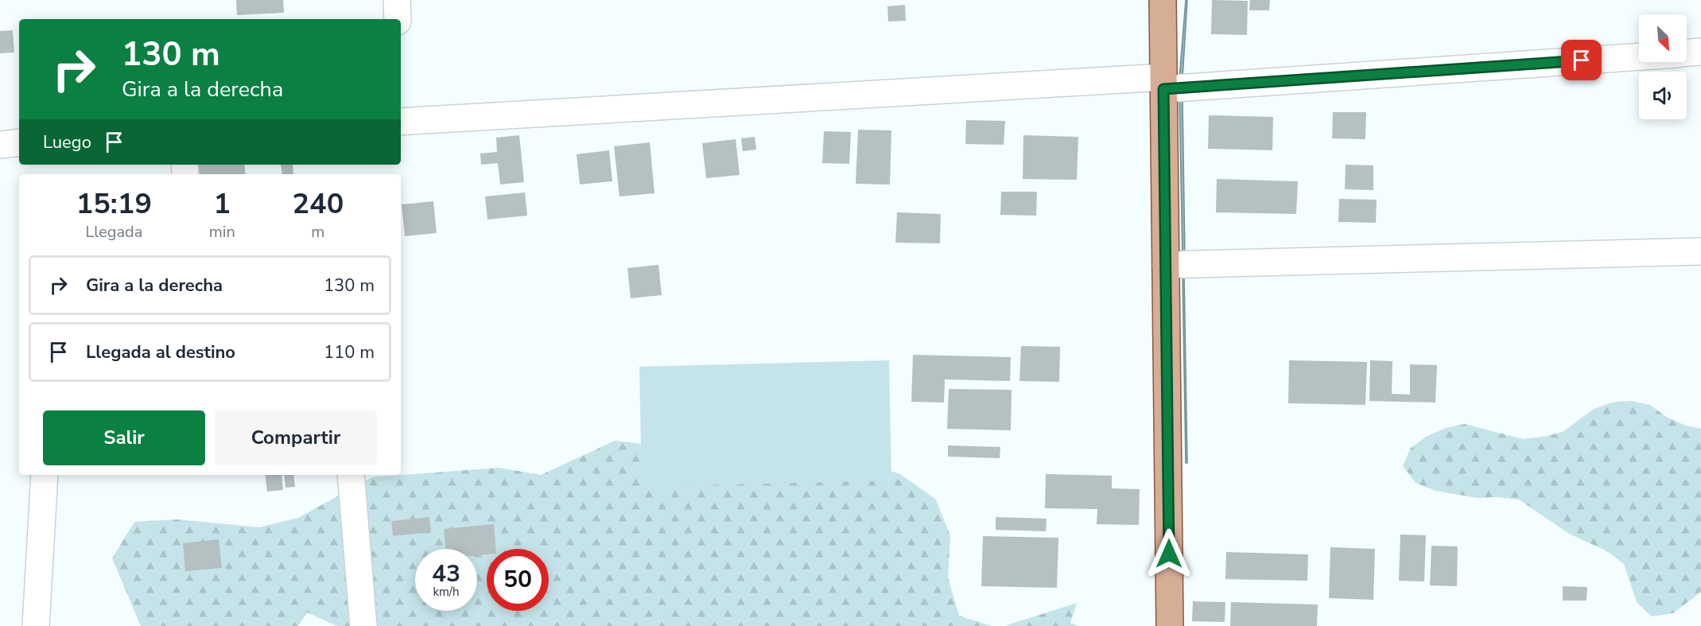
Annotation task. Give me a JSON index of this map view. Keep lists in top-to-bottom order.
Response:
{
  "north": "bottom right",
  "page": {
    "turn": ["130 m", "Gira a la derecha"],
    "then": "Luego",
    "eta": [
      "15:19",
      "Llegada",
      "1",
      "min",
      "240",
      "m"
    ],
    "list": [
      {
        "name": "Gira a la derecha",
        "value": "130 m"
      },
      {
        "name": "Llegada al destino",
        "value": "110 m"
      }
    ],
    "buttons": ["Salir", "Compartir"],
    "speed": "43 km/h",
    "limit": "50"
  }
}
